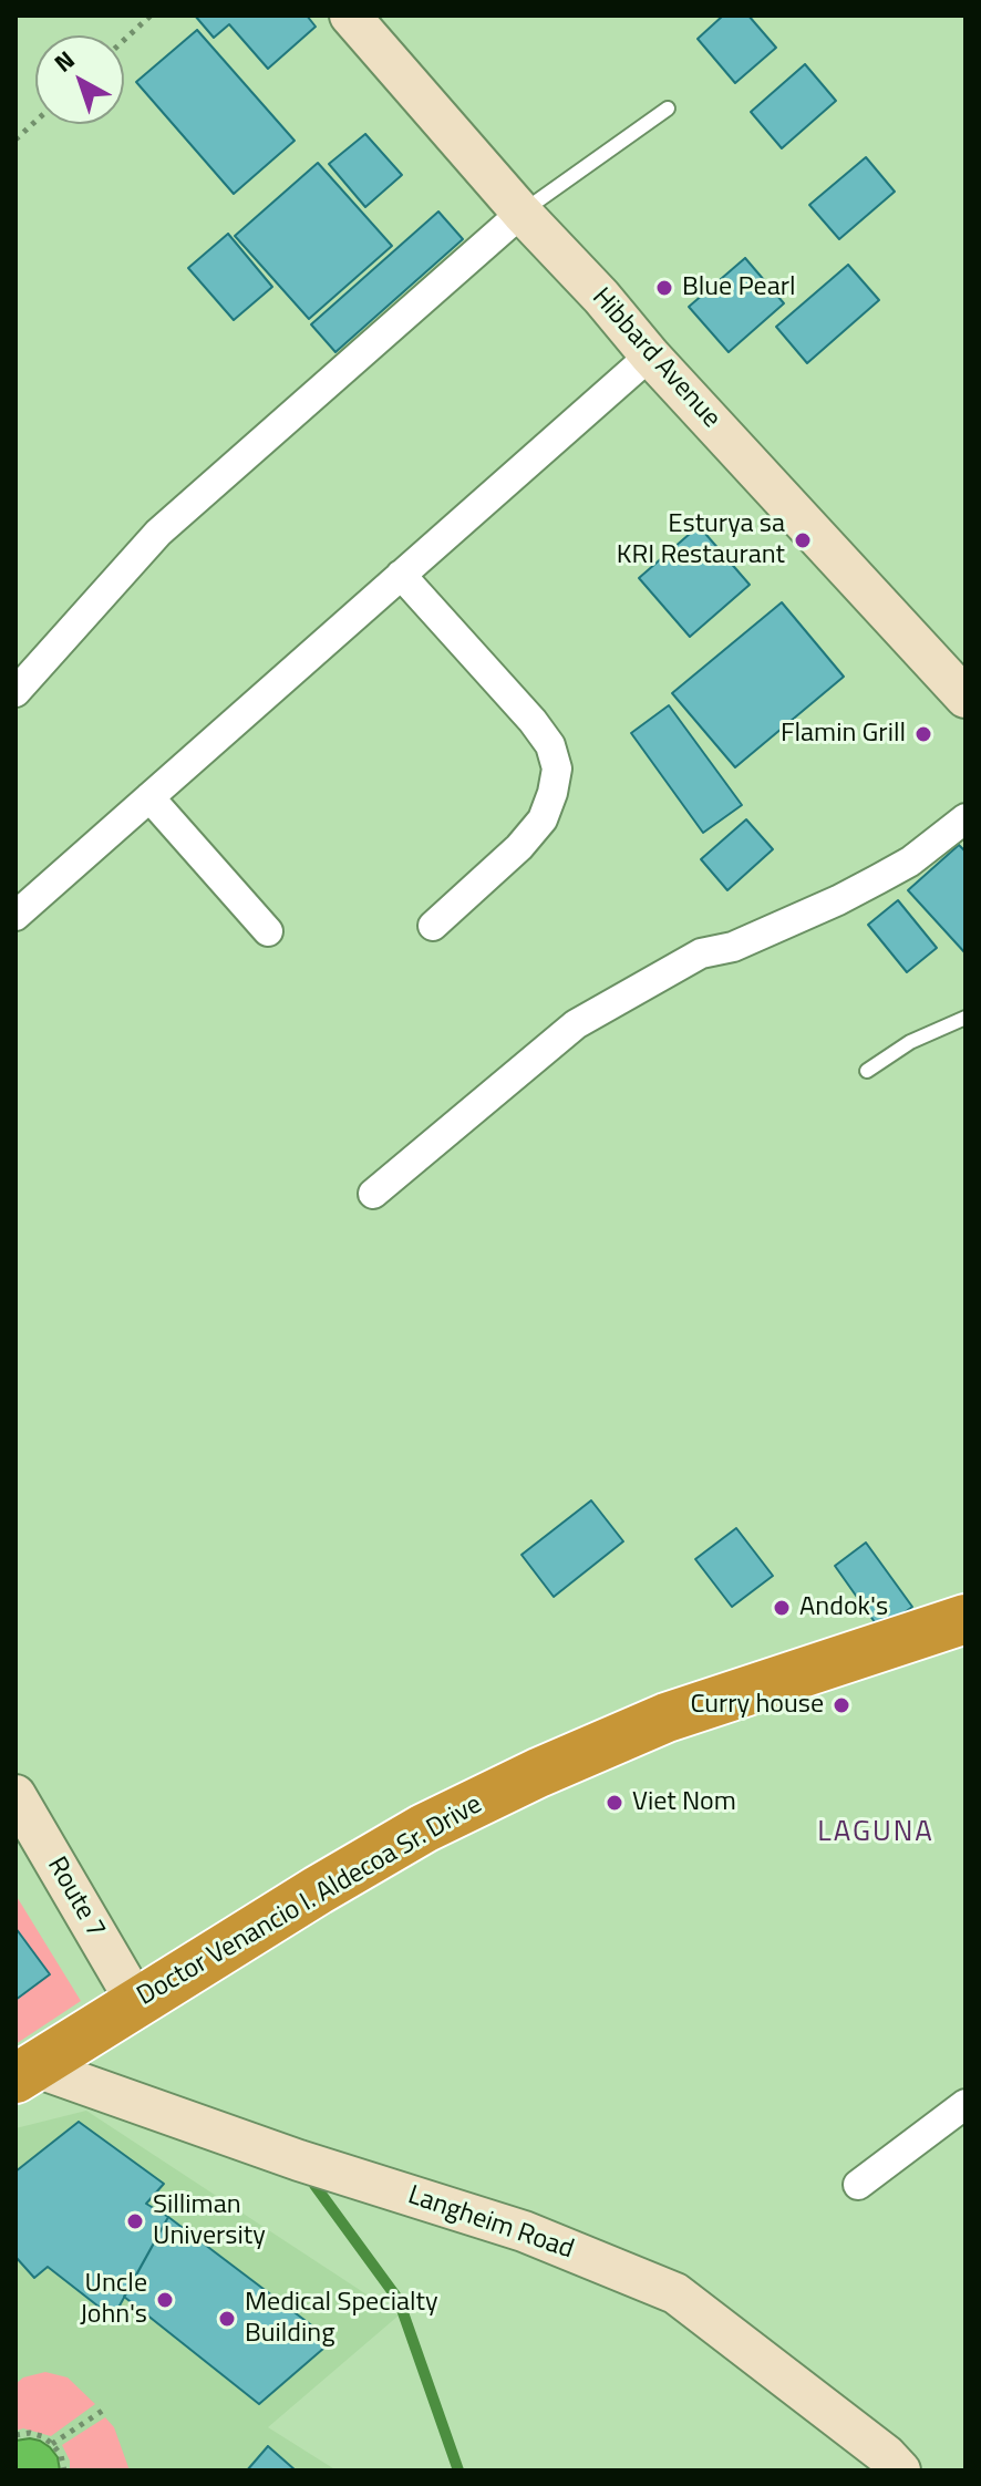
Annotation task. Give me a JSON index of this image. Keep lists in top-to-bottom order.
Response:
{
  "streets": {
    "highway": ["Doctor Venancio I. Aldecoa Sr. Drive"],
    "street": ["Hibbard Avenue", "Route 7", "Langheim Road"]
  },
  "crossings": [
    ["Route 7", "Doctor Venancio I. Aldecoa Sr. Drive"],
    ["Doctor Venancio I. Aldecoa Sr. Drive", "Langheim Road"]
  ],
  "districts": ["LAGUNA"],
  "places": [
    "Blue Pearl",
    "Esturya sa KRI Restaurant",
    "Flamin Grill",
    "Andok's",
    "Curry house",
    "Viet Nom",
    "Silliman University",
    "Uncle John's",
    "Medical Specialty Building"
  ],
  "north": "top left"
}
